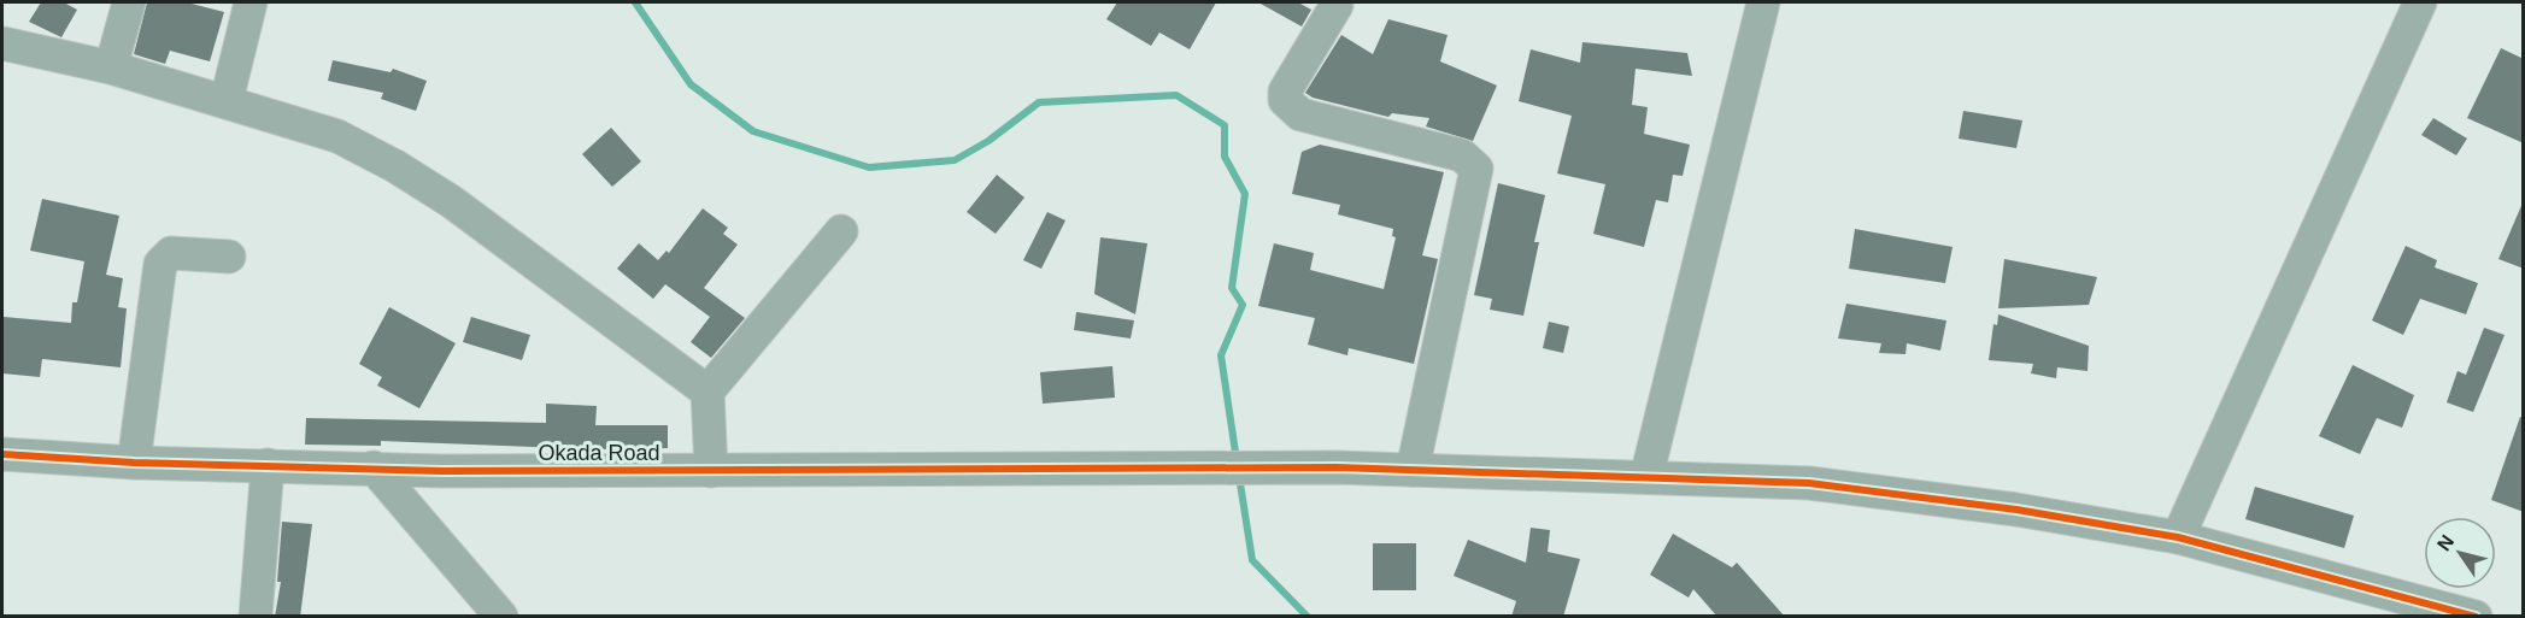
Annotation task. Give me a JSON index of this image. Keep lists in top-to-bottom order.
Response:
{
  "streets": {
    "street": ["Okada Road"]
  },
  "north": "top left"
}
